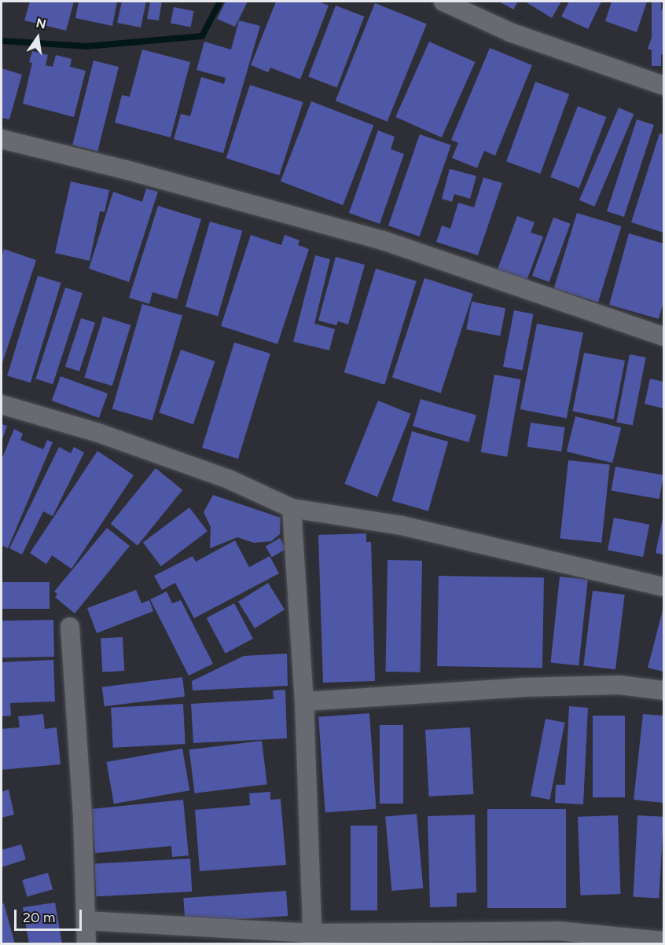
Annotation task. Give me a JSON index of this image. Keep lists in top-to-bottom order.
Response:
{
  "scale_bar": "20 m",
  "north": "top"
}
